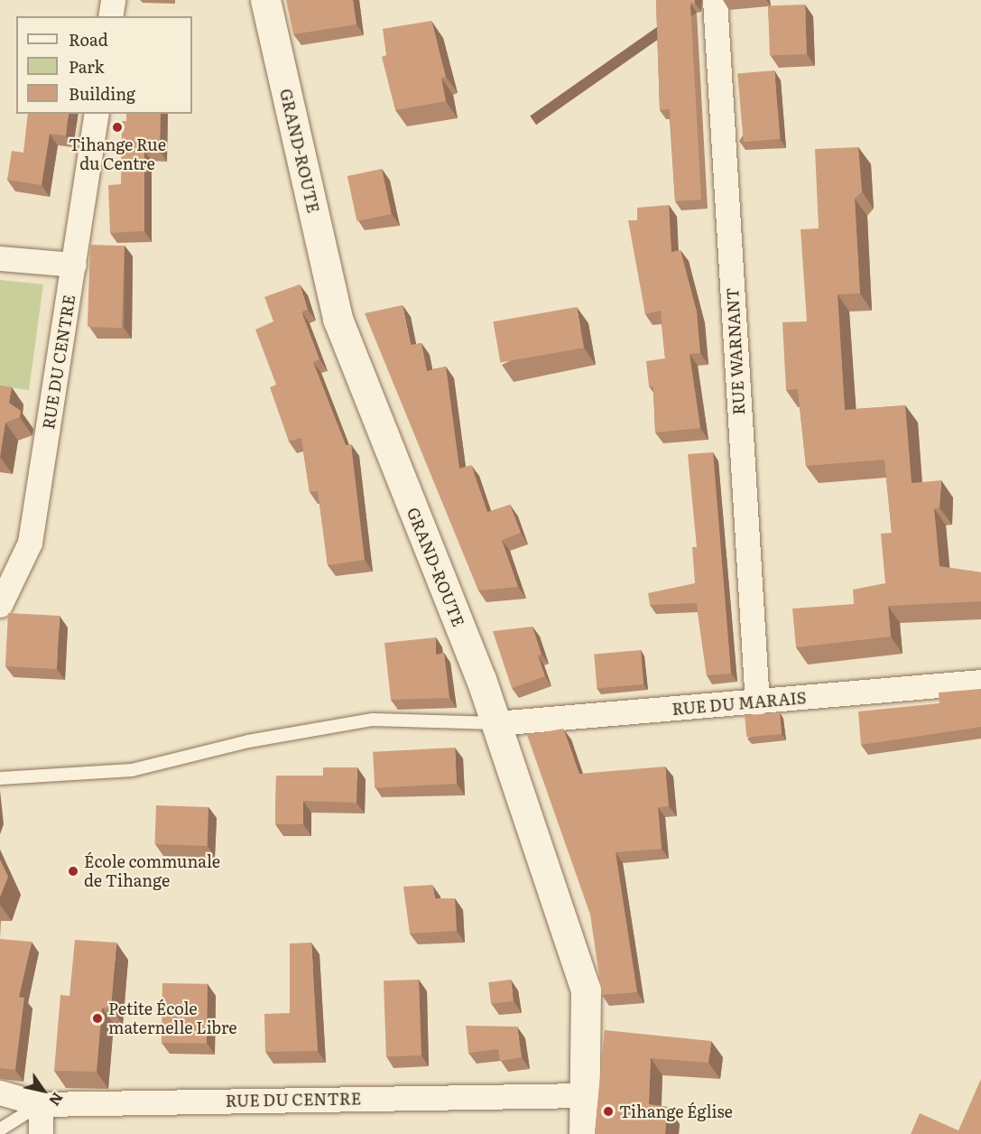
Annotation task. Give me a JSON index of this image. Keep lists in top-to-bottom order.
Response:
{
  "streets": {
    "street": [
      "GRAND-ROUTE",
      "RUE WARNANT",
      "RUE DU CENTRE",
      "RUE DU MARAIS"
    ]
  },
  "crossings": [
    ["GRAND-ROUTE", "RUE DU CENTRE"],
    ["GRAND-ROUTE", "RUE DU MARAIS"],
    ["RUE WARNANT", "RUE DU MARAIS"]
  ],
  "places": [
    "Tihange Rue du Centre",
    "École communale de Tihange",
    "Petite École maternelle Libre",
    "Tihange Église"
  ],
  "legend": ["Road", "Park", "Building"],
  "north": "bottom right"
}
